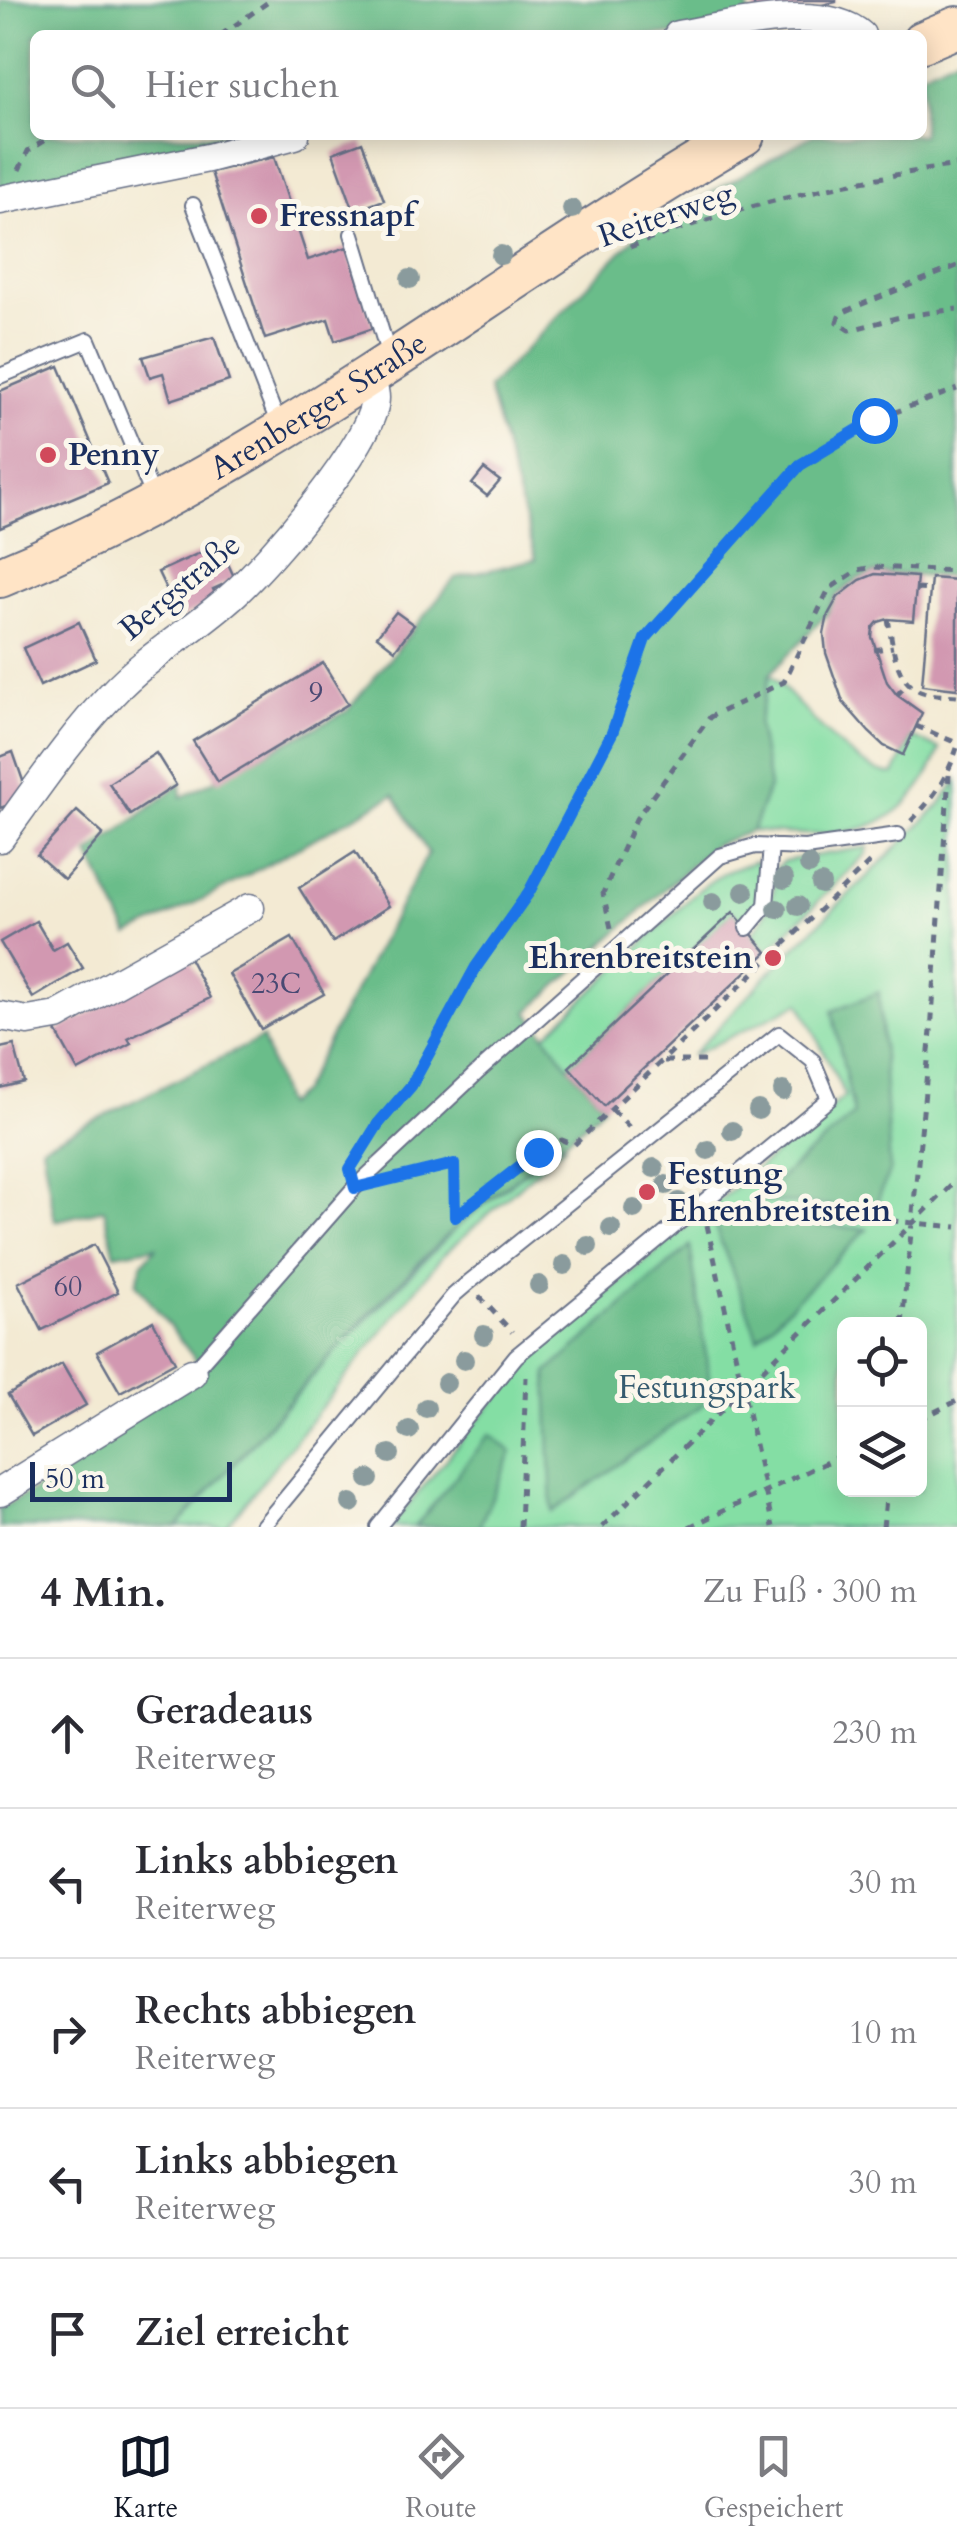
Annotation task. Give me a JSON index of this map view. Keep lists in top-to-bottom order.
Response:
{
  "streets": {
    "main road": ["Arenberger Straße"],
    "street": ["Bergstraße"],
    "path": ["Reiterweg"]
  },
  "crossings": [
    ["Arenberger Straße", "Bergstraße"]
  ],
  "parks": ["Festungspark"],
  "places": [
    "Fressnapf",
    "Penny",
    "Ehrenbreitstein",
    "Festung Ehrenbreitstein"
  ],
  "house_numbers": ["9", "23C", "60"],
  "scale_bar": "50 m",
  "page": {
    "search": "Hier suchen",
    "scale": "50 m",
    "heading": ["4 Min.", "Zu Fuß · 300 m"],
    "list": [
      ["Geradeaus", "Reiterweg", "230 m"],
      ["Links abbiegen", "Reiterweg", "30 m"],
      ["Rechts abbiegen", "Reiterweg", "10 m"],
      ["Links abbiegen", "Reiterweg", "30 m"],
      "Ziel erreicht"
    ],
    "nav": ["Karte", "Route", "Gespeichert"]
  }
}
